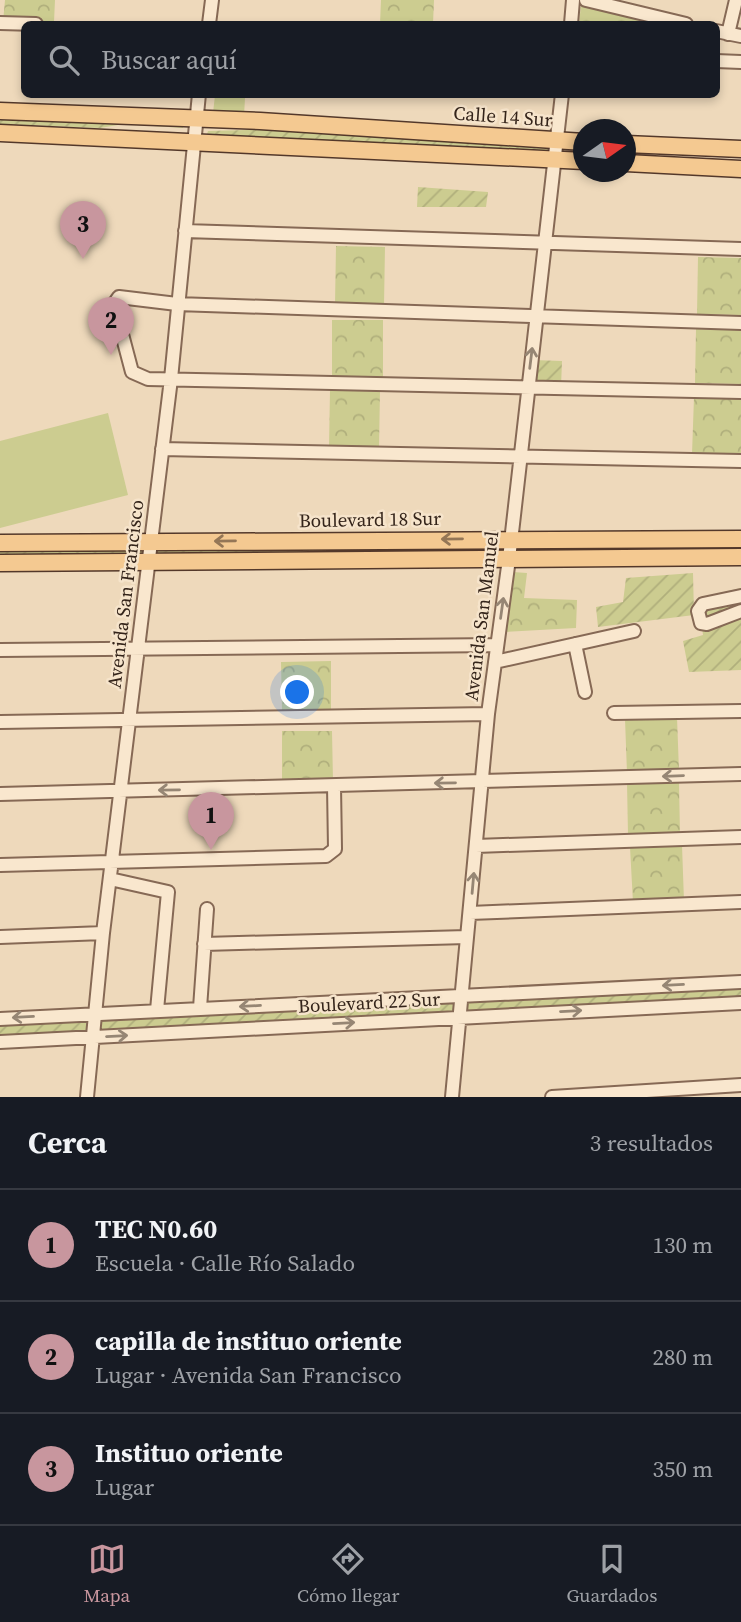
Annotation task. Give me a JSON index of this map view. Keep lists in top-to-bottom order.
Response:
{
  "streets": {
    "main road": ["Calle 14 Sur", "Boulevard 18 Sur"],
    "street": ["Avenida San Francisco", "Avenida San Manuel", "Boulevard 22 Sur"]
  },
  "crossings": [
    ["Calle 14 Sur", "Avenida San Francisco"],
    ["Calle 14 Sur", "Avenida San Manuel"],
    ["Boulevard 18 Sur", "Avenida San Francisco"],
    ["Boulevard 18 Sur", "Avenida San Manuel"],
    ["Avenida San Francisco", "Boulevard 22 Sur"],
    ["Avenida San Manuel", "Boulevard 22 Sur"]
  ],
  "north": "right",
  "page": {
    "search": "Buscar aquí",
    "pins": ["3", "2", "1"],
    "heading": ["Cerca", "3 resultados"],
    "list": [
      {
        "mark": "1",
        "name": "TEC N0.60",
        "note": "Escuela · Calle Río Salado",
        "value": "130 m"
      },
      {
        "mark": "2",
        "name": "capilla de instituo oriente",
        "note": "Lugar · Avenida San Francisco",
        "value": "280 m"
      },
      {
        "mark": "3",
        "name": "Instituo oriente",
        "note": "Lugar",
        "value": "350 m"
      }
    ],
    "nav": ["Mapa", "Cómo llegar", "Guardados"]
  }
}
